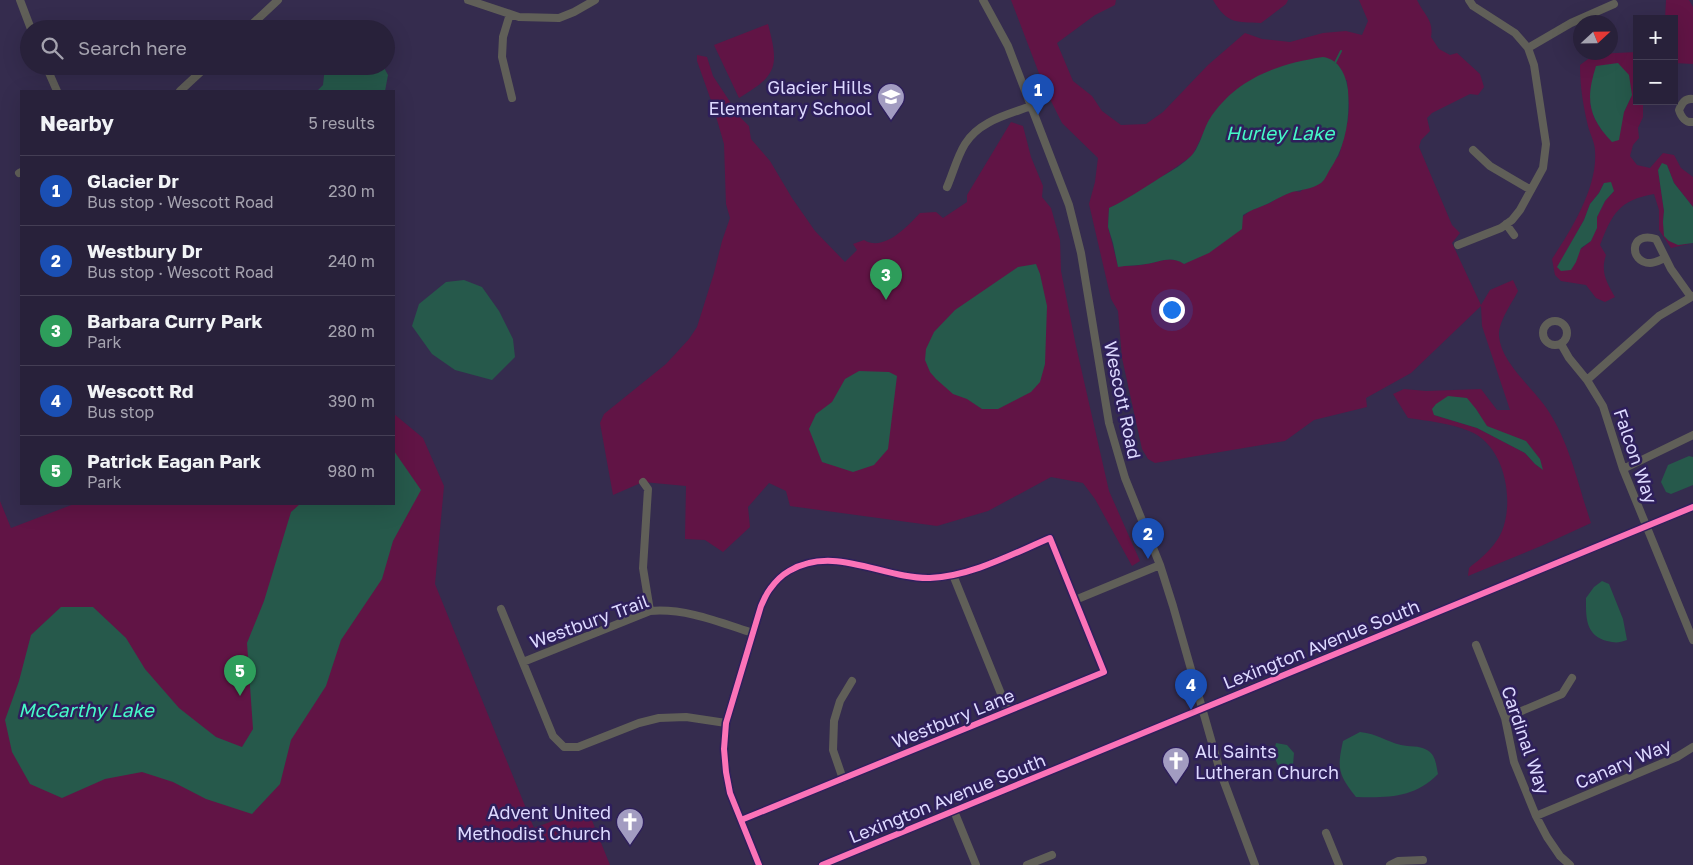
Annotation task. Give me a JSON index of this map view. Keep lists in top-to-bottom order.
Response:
{
  "streets": {
    "street": [
      "Wescott Road",
      "Falcon Way",
      "Westbury Trail",
      "Lexington Avenue South",
      "Westbury Lane",
      "Cardinal Way",
      "Canary Way"
    ]
  },
  "crossings": [
    ["Wescott Road", "Lexington Avenue South"],
    ["Falcon Way", "Lexington Avenue South"],
    ["Cardinal Way", "Canary Way"]
  ],
  "water": ["Hurley Lake", "McCarthy Lake"],
  "places": {
    "school or university": ["Glacier Hills Elementary School"],
    "church": ["All Saints Lutheran Church", "Advent United Methodist Church"]
  },
  "north": "right",
  "page": {
    "map_buttons": ["+", "−"],
    "search": "Search here",
    "pins": [
      "1",
      "3",
      "2",
      "5",
      "4"
    ],
    "heading": ["Nearby", "5 results"],
    "list": [
      {
        "mark": "1",
        "name": "Glacier Dr",
        "note": "Bus stop · Wescott Road",
        "value": "230 m"
      },
      {
        "mark": "2",
        "name": "Westbury Dr",
        "note": "Bus stop · Wescott Road",
        "value": "240 m"
      },
      {
        "mark": "3",
        "name": "Barbara Curry Park",
        "note": "Park",
        "value": "280 m"
      },
      {
        "mark": "4",
        "name": "Wescott Rd",
        "note": "Bus stop",
        "value": "390 m"
      },
      {
        "mark": "5",
        "name": "Patrick Eagan Park",
        "note": "Park",
        "value": "980 m"
      }
    ]
  }
}
